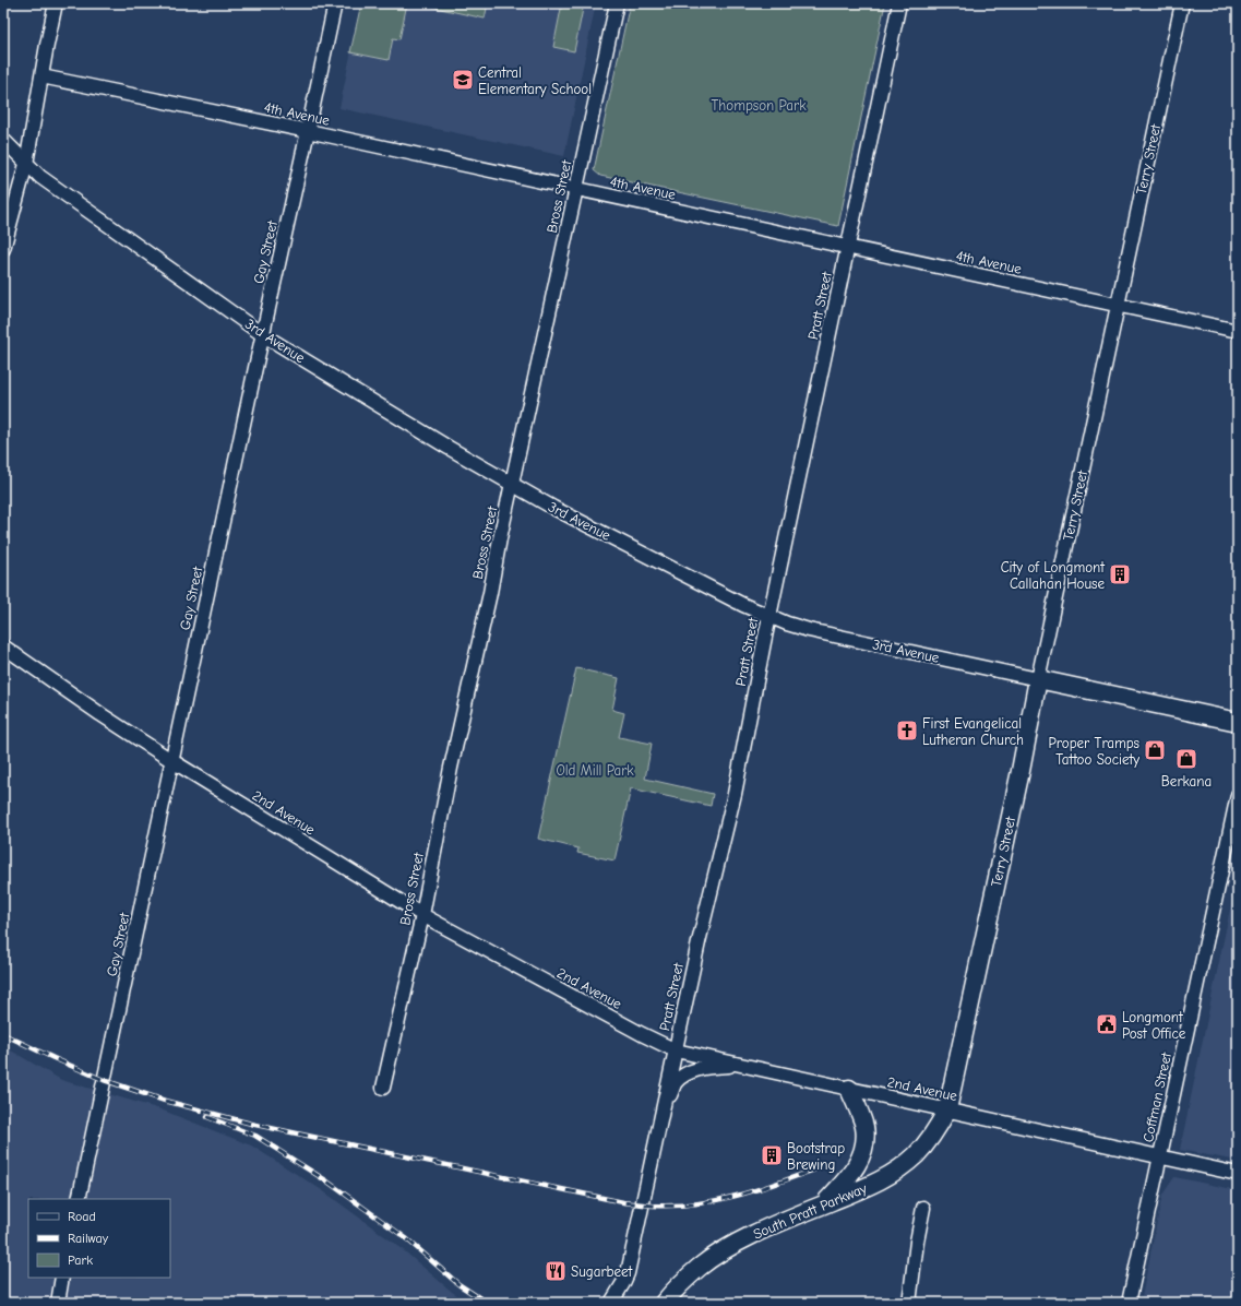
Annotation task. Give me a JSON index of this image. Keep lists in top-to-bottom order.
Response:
{
  "streets": {
    "main road": ["Terry Street", "3rd Avenue", "South Pratt Parkway"],
    "street": [
      "4th Avenue",
      "Bross Street",
      "Gay Street",
      "Pratt Street",
      "2nd Avenue",
      "Coffman Street"
    ]
  },
  "crossings": [
    ["4th Avenue", "Terry Street"],
    ["4th Avenue", "Bross Street"],
    ["4th Avenue", "Gay Street"],
    ["4th Avenue", "Pratt Street"],
    ["Terry Street", "3rd Avenue"],
    ["Terry Street", "2nd Avenue"],
    ["Terry Street", "South Pratt Parkway"],
    ["Bross Street", "3rd Avenue"],
    ["Bross Street", "2nd Avenue"],
    ["Gay Street", "3rd Avenue"],
    ["Gay Street", "2nd Avenue"],
    ["Pratt Street", "3rd Avenue"],
    ["Pratt Street", "2nd Avenue"],
    ["2nd Avenue", "Coffman Street"],
    ["2nd Avenue", "South Pratt Parkway"]
  ],
  "parks": ["Thompson Park", "Old Mill Park"],
  "places": {
    "school or university": ["Central Elementary School"],
    "building": ["City of Longmont Callahan House", "Bootstrap Brewing"],
    "church": ["First Evangelical Lutheran Church"],
    "shop": ["Proper Tramps Tattoo Society", "Berkana"],
    "public building": ["Longmont Post Office"],
    "restaurant": ["Sugarbeet"]
  },
  "legend": ["Road", "Railway", "Park"]
}
